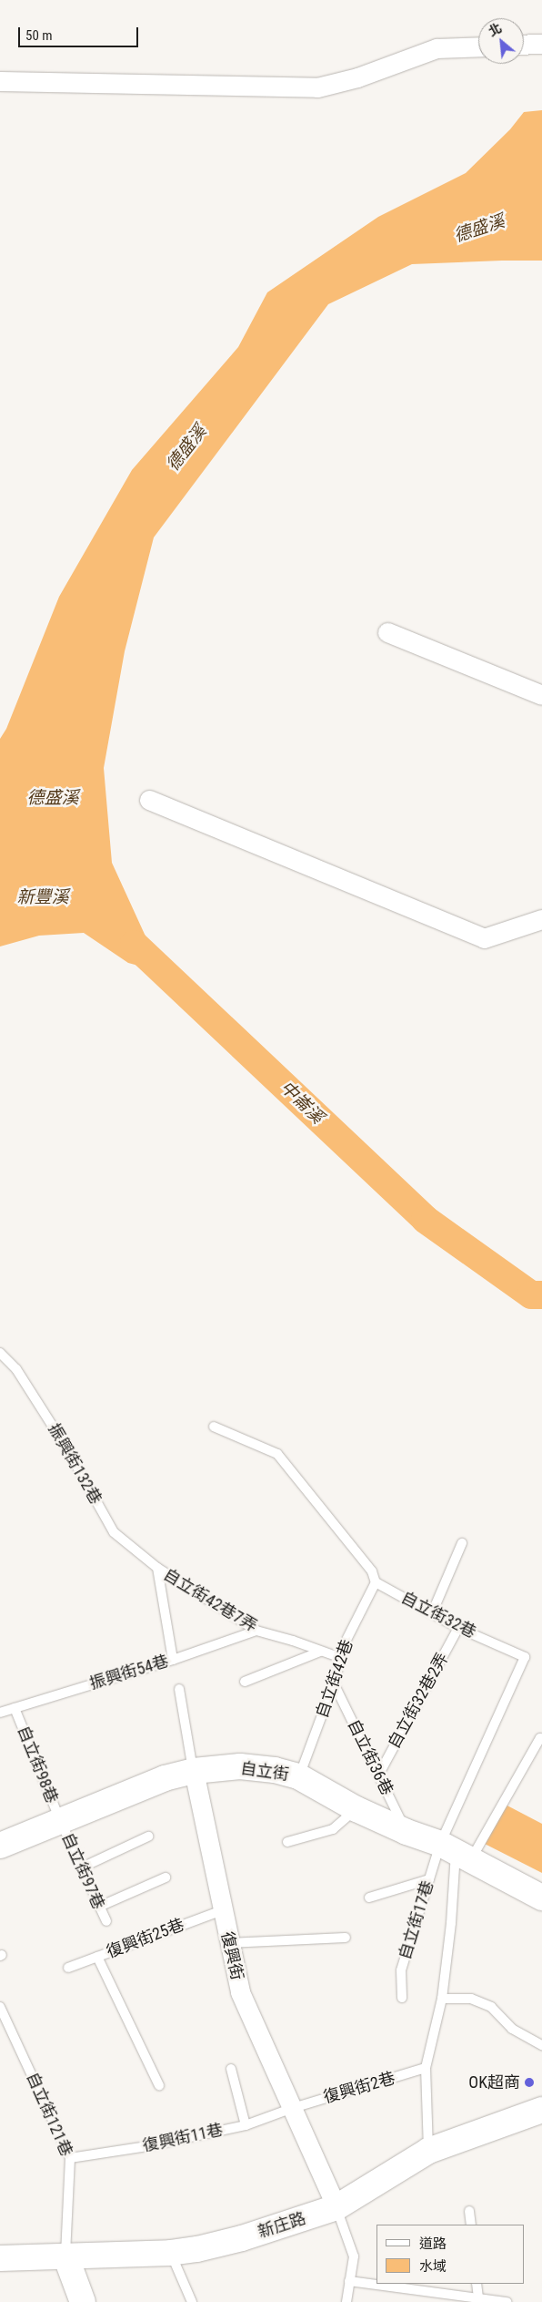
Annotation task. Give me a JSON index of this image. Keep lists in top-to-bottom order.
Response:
{
  "streets": {
    "street": ["自立街", "復興街", "新庄路"],
    "lane": [
      "振興街132巷",
      "自立街42巷7弄",
      "自立街32巷",
      "振興街54巷",
      "自立街42巷",
      "自立街32巷2弄",
      "自立街36巷",
      "自立街98巷",
      "自立街97巷",
      "自立街17巷",
      "復興街25巷",
      "復興街2巷",
      "自立街121巷",
      "復興街11巷"
    ]
  },
  "crossings": [
    ["振興街132巷", "自立街42巷7弄"],
    ["自立街42巷7弄", "振興街54巷"],
    ["自立街42巷7弄", "自立街42巷"],
    ["自立街32巷", "自立街42巷"],
    ["自立街32巷", "自立街32巷2弄"],
    ["自立街32巷", "自立街"],
    ["自立街32巷", "自立街17巷"],
    ["振興街54巷", "自立街98巷"],
    ["自立街42巷", "自立街36巷"],
    ["自立街42巷", "自立街"],
    ["自立街32巷2弄", "自立街36巷"],
    ["自立街36巷", "自立街"],
    ["自立街98巷", "自立街"],
    ["自立街98巷", "自立街97巷"],
    ["自立街", "自立街97巷"],
    ["自立街", "自立街17巷"],
    ["自立街", "復興街"],
    ["復興街25巷", "復興街"],
    ["復興街", "復興街2巷"],
    ["復興街", "復興街11巷"],
    ["復興街", "新庄路"],
    ["復興街2巷", "復興街11巷"],
    ["自立街121巷", "復興街11巷"],
    ["自立街121巷", "新庄路"]
  ],
  "water": ["德盛溪", "新豐溪", "中崙溪"],
  "places": ["OK超商"],
  "legend": ["道路", "水域"],
  "scale_bar": "50 m",
  "north": "top left"
}
